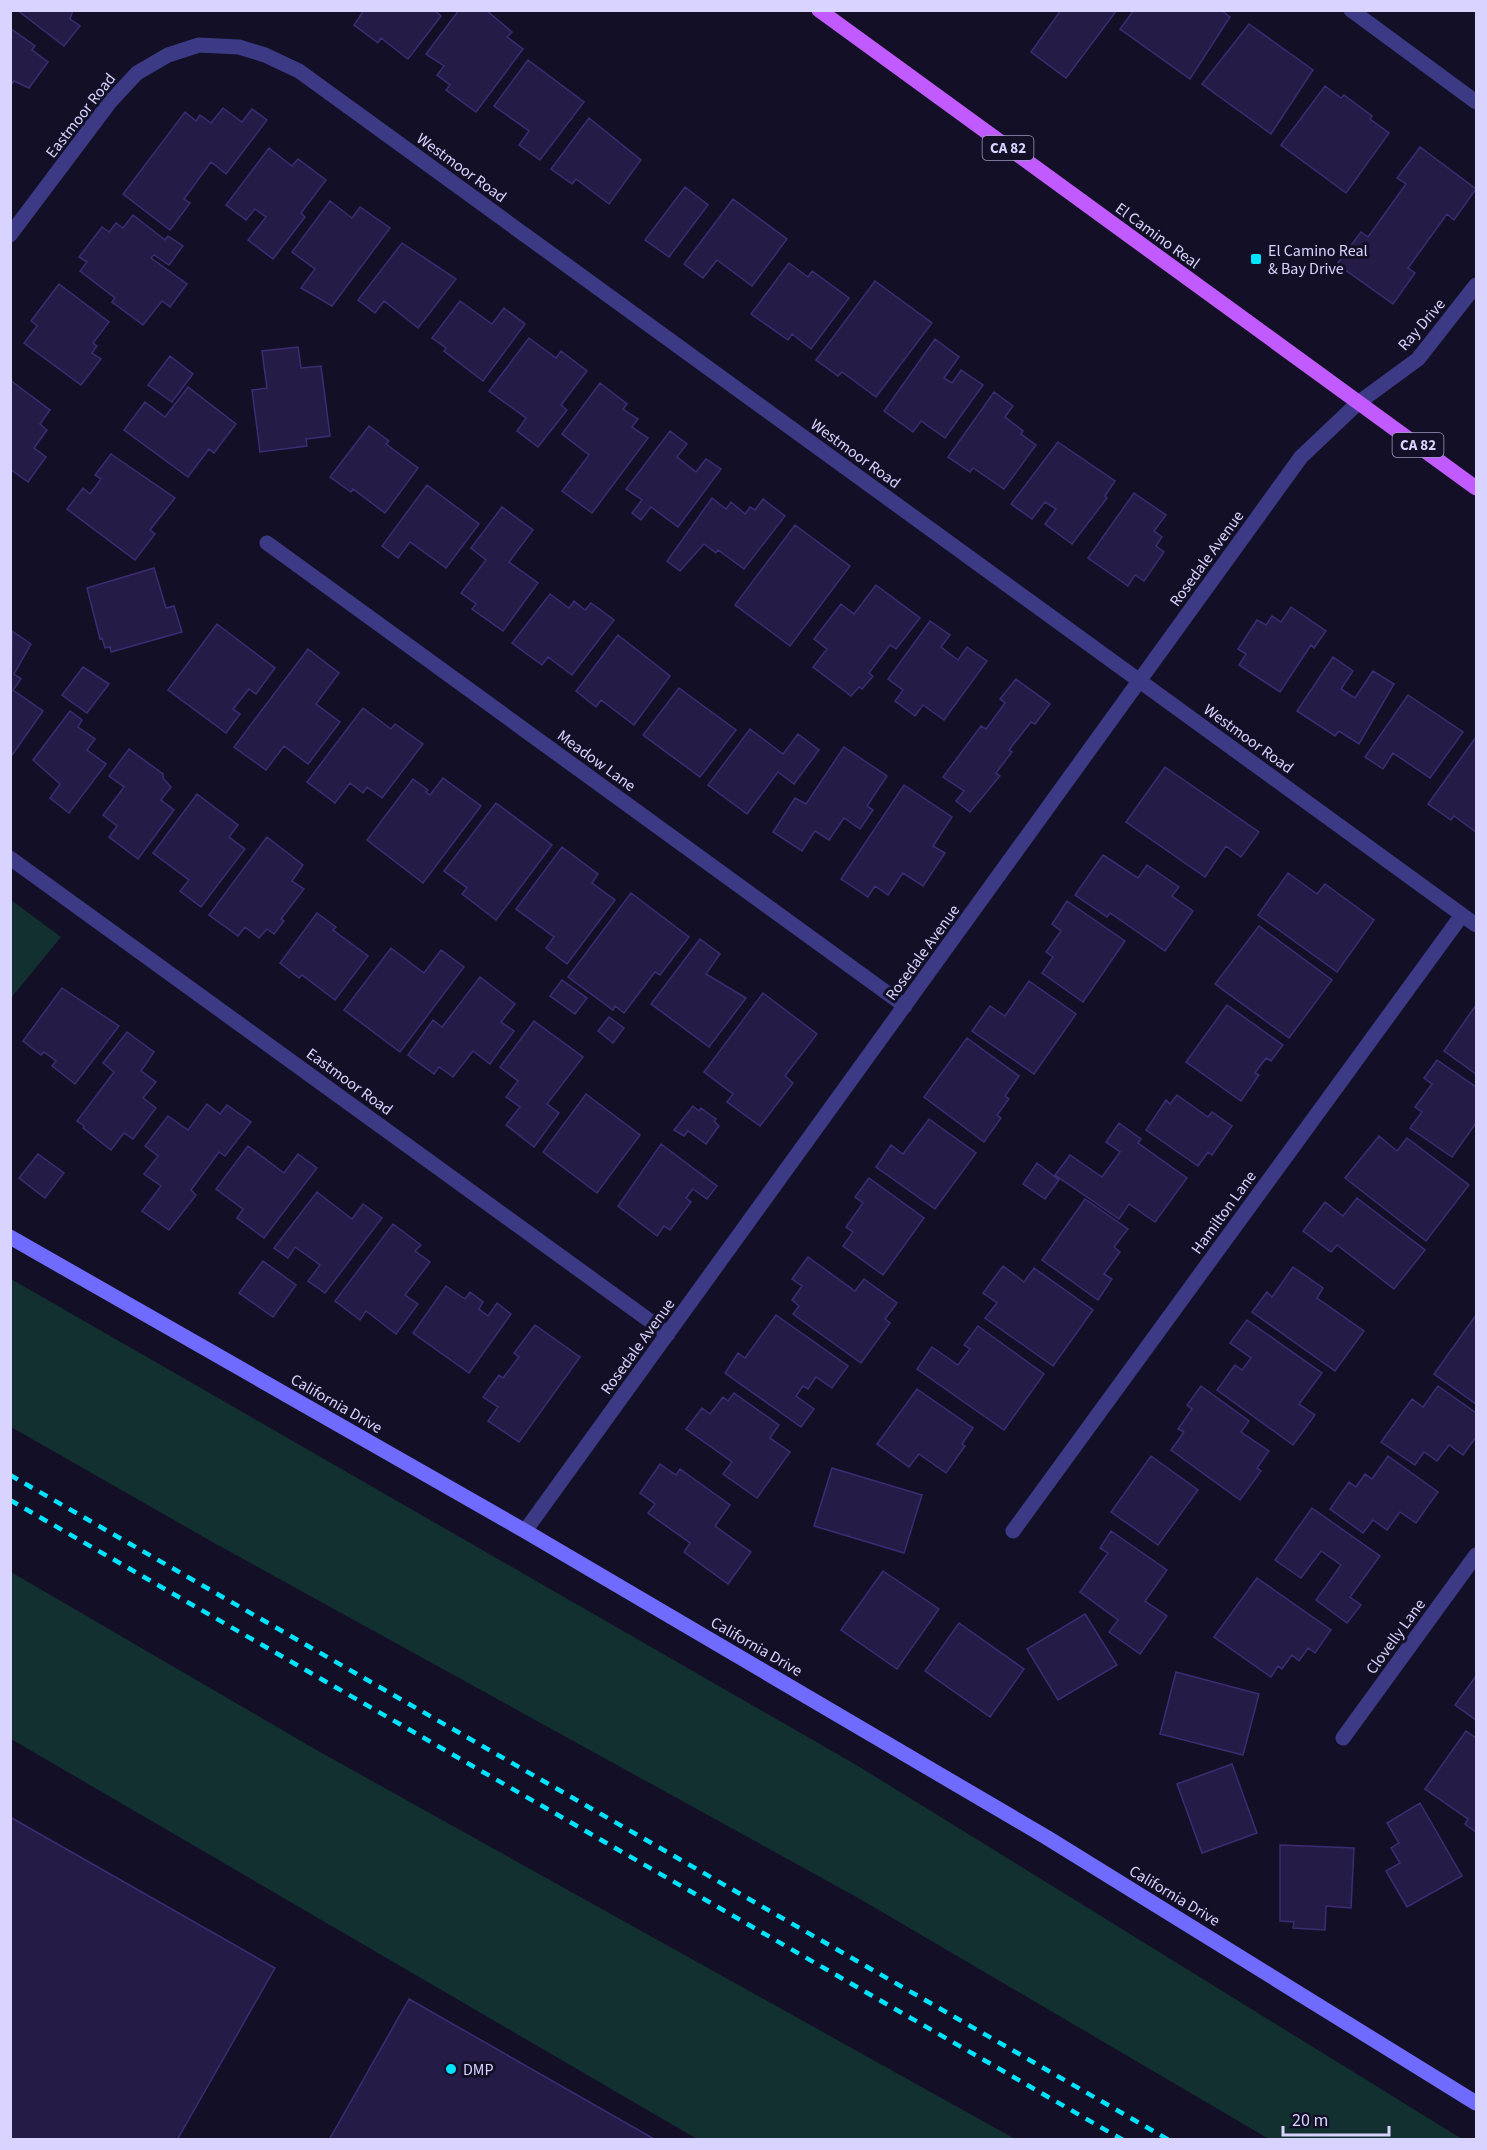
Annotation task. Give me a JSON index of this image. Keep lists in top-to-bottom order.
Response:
{
  "streets": {
    "main road": ["CA 82", "El Camino Real"],
    "street": [
      "Eastmoor Road",
      "Westmoor Road",
      "Ray Drive",
      "Rosedale Avenue",
      "Meadow Lane",
      "Hamilton Lane",
      "California Drive",
      "Clovelly Lane"
    ]
  },
  "crossings": [
    ["Eastmoor Road", "Westmoor Road"],
    ["Eastmoor Road", "Rosedale Avenue"],
    ["Westmoor Road", "Rosedale Avenue"],
    ["Westmoor Road", "Hamilton Lane"],
    ["El Camino Real", "Ray Drive"],
    ["El Camino Real", "Rosedale Avenue"],
    ["Ray Drive", "Rosedale Avenue"],
    ["Rosedale Avenue", "Meadow Lane"],
    ["Rosedale Avenue", "California Drive"]
  ],
  "places": {
    "transit": ["El Camino Real & Bay Drive"],
    "other": ["DMP"]
  },
  "scale_bar": "20 m"
}
